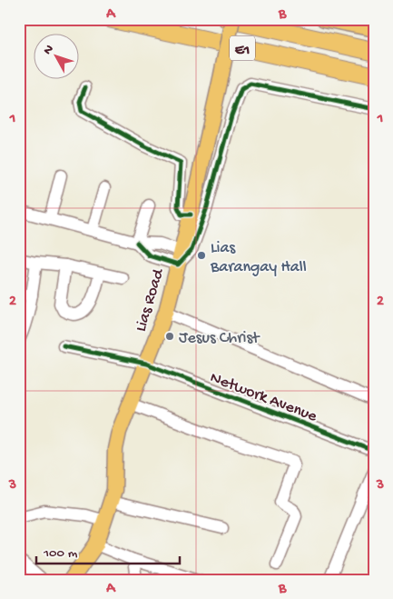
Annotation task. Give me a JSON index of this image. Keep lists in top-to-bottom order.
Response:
{
  "streets": {
    "highway": ["E1"],
    "main road": ["Lias Road"],
    "street": ["Network Avenue"]
  },
  "crossings": [
    ["Lias Road", "Network Avenue"]
  ],
  "places": ["Lias Barangay Hall", "Jesus Christ"],
  "scale_bar": "100 m",
  "north": "top left",
  "grid": {
    "columns": ["A", "B"],
    "rows": ["1", "2", "3"]
  }
}
